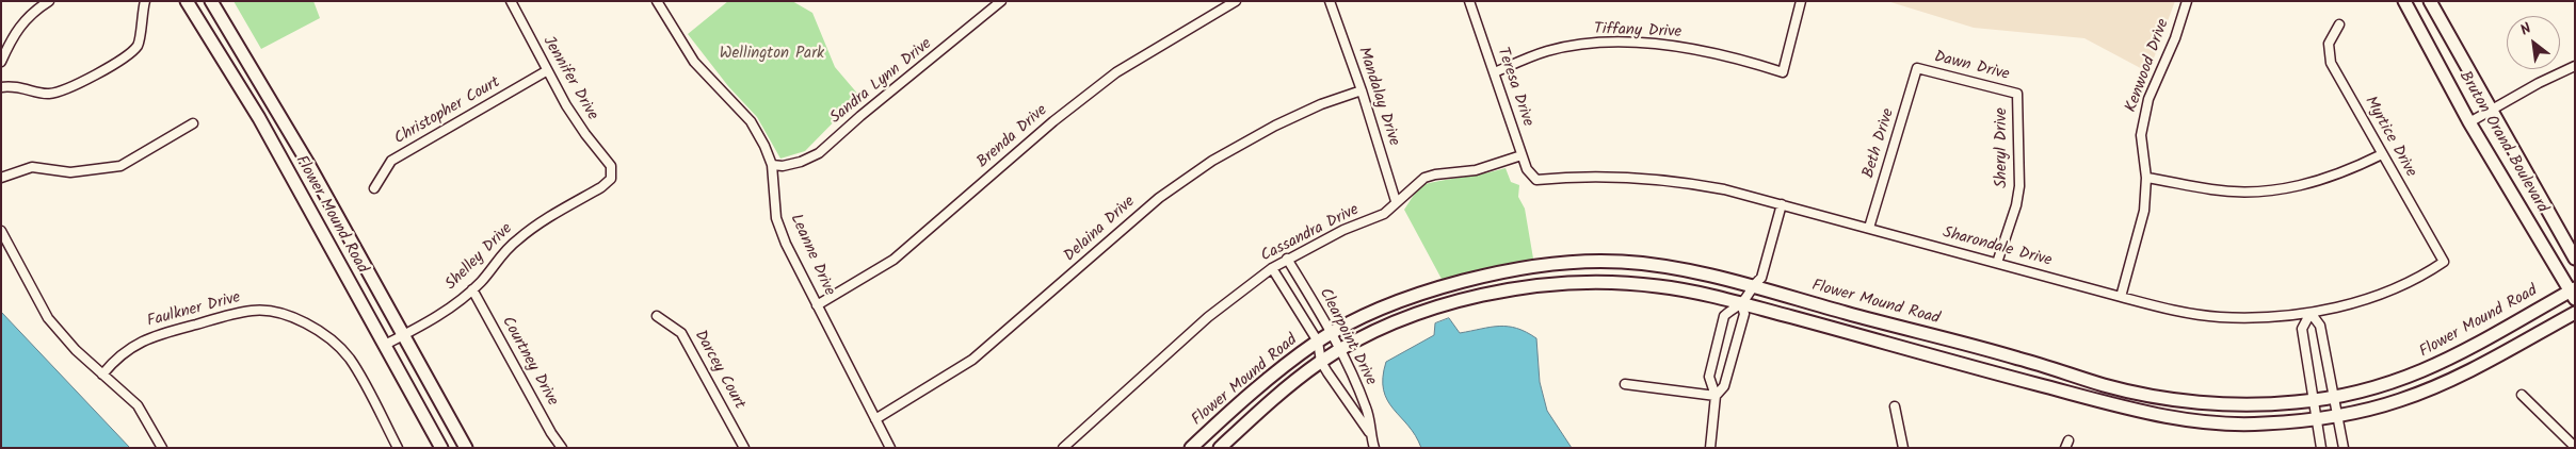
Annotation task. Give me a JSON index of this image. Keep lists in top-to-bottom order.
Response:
{
  "streets": {
    "main road": ["Bruton Orand Boulevard", "Flower Mound Road"],
    "street": [
      "Tiffany Drive",
      "Kenwood Drive",
      "Dawn Drive",
      "Jennifer Drive",
      "Sandra Lynn Drive",
      "Teresa Drive",
      "Mandalay Drive",
      "Christopher Court",
      "Brenda Drive",
      "Myrtice Drive",
      "Beth Drive",
      "Sheryl Drive",
      "Delaina Drive",
      "Cassandra Drive",
      "Sharondale Drive",
      "Leanne Drive",
      "Shelley Drive",
      "Faulkner Drive",
      "Clearpoint Drive",
      "Courtney Drive",
      "Darcey Court"
    ]
  },
  "crossings": [
    ["Tiffany Drive", "Teresa Drive"],
    ["Kenwood Drive", "Sharondale Drive"],
    ["Dawn Drive", "Beth Drive"],
    ["Dawn Drive", "Sheryl Drive"],
    ["Jennifer Drive", "Christopher Court"],
    ["Jennifer Drive", "Shelley Drive"],
    ["Sandra Lynn Drive", "Leanne Drive"],
    ["Teresa Drive", "Cassandra Drive"],
    ["Teresa Drive", "Sharondale Drive"],
    ["Mandalay Drive", "Delaina Drive"],
    ["Mandalay Drive", "Cassandra Drive"],
    ["Brenda Drive", "Leanne Drive"],
    ["Myrtice Drive", "Sharondale Drive"],
    ["Bruton Orand Boulevard", "Flower Mound Road"],
    ["Beth Drive", "Sharondale Drive"],
    ["Sheryl Drive", "Sharondale Drive"],
    ["Flower Mound Road", "Shelley Drive"],
    ["Flower Mound Road", "Clearpoint Drive"],
    ["Delaina Drive", "Leanne Drive"],
    ["Cassandra Drive", "Clearpoint Drive"],
    ["Shelley Drive", "Courtney Drive"]
  ],
  "parks": ["Wellington Park"],
  "north": "top left"
}
